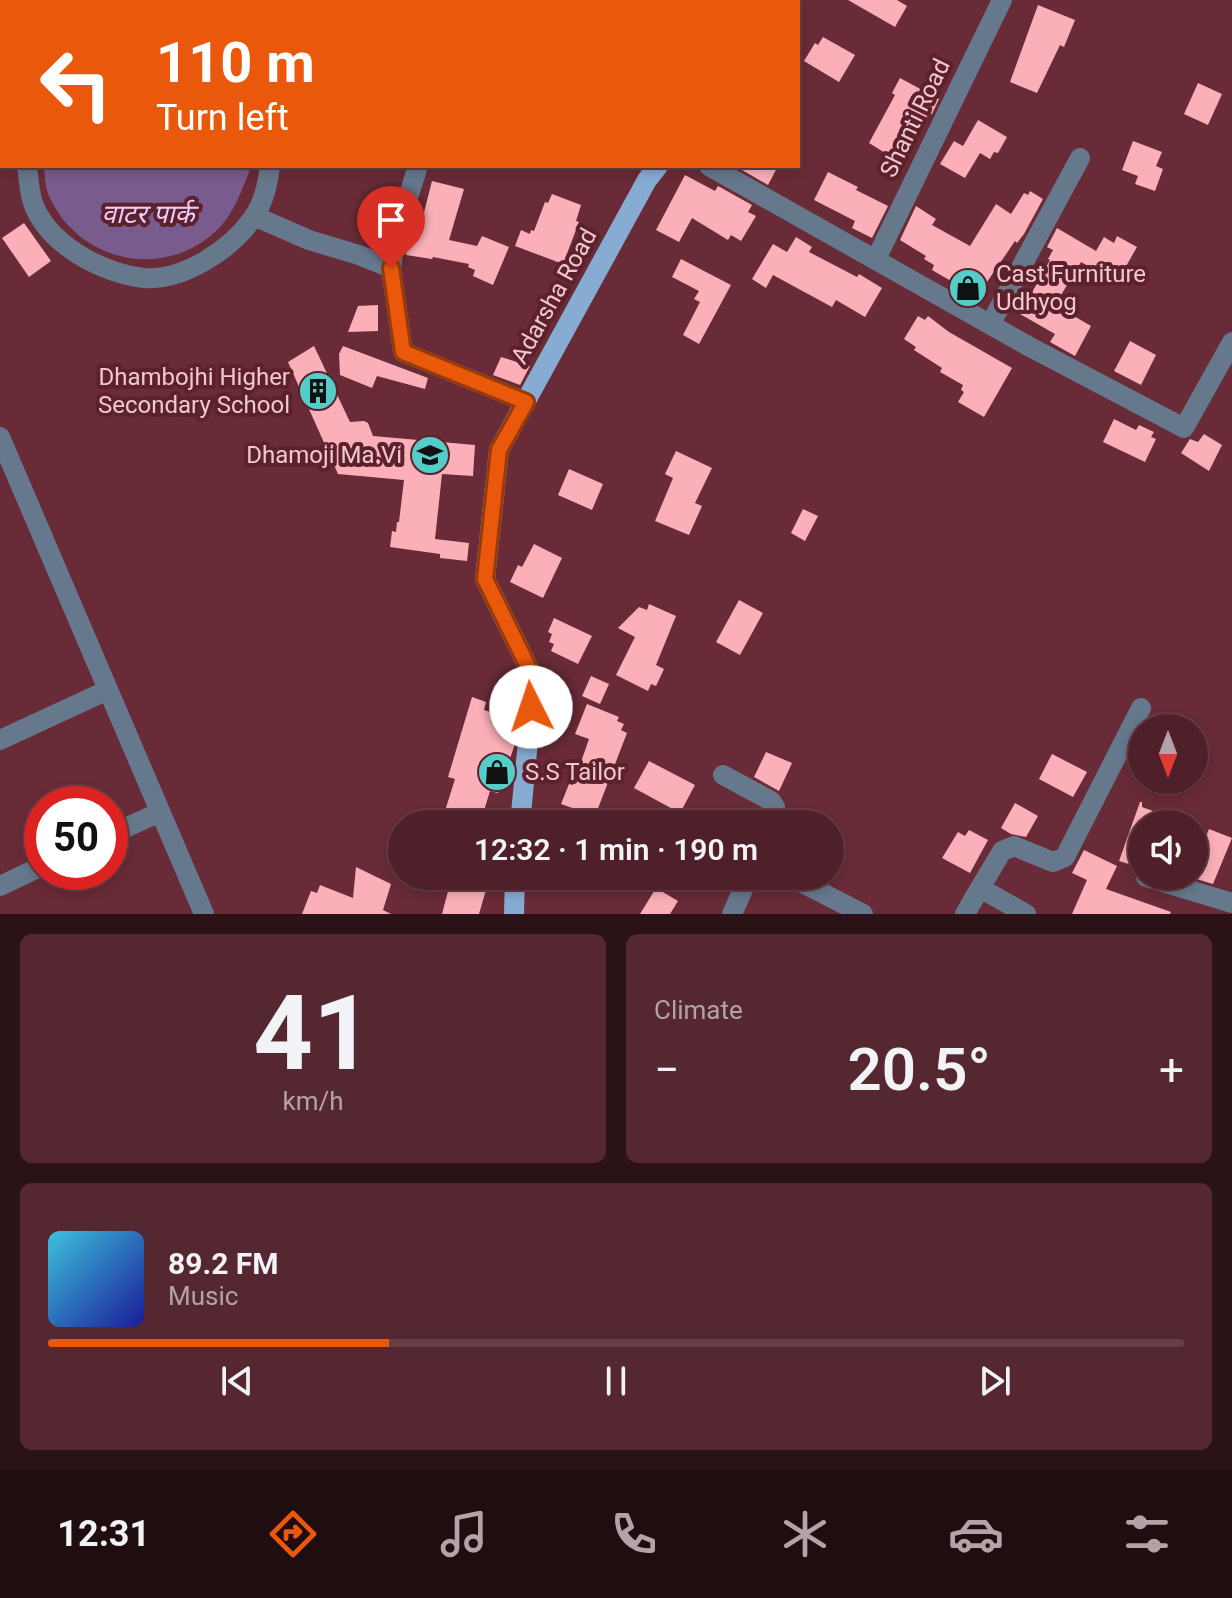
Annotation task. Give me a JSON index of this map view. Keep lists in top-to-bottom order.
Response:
{
  "streets": {
    "main road": ["Adarsha Road"],
    "street": ["Shanti Road"]
  },
  "water": ["वाटर पार्क"],
  "places": {
    "shop": ["Cast Furniture Udhyog", "S.S Tailor"],
    "building": ["Dhambojhi Higher Secondary School"],
    "school or university": ["Dhamoji Ma.Vi"]
  },
  "north": "bottom",
  "page": {
    "turn": ["110 m", "Turn left"],
    "limit": "50",
    "trip": "12:32 · 1 min · 190 m",
    "tile": [
      ["41", "km/h"],
      "Climate"
    ],
    "heat": ["−", "20.5°", "+"],
    "song": ["89.2 FM", "Music"],
    "tabs": "12:31"
  }
}
